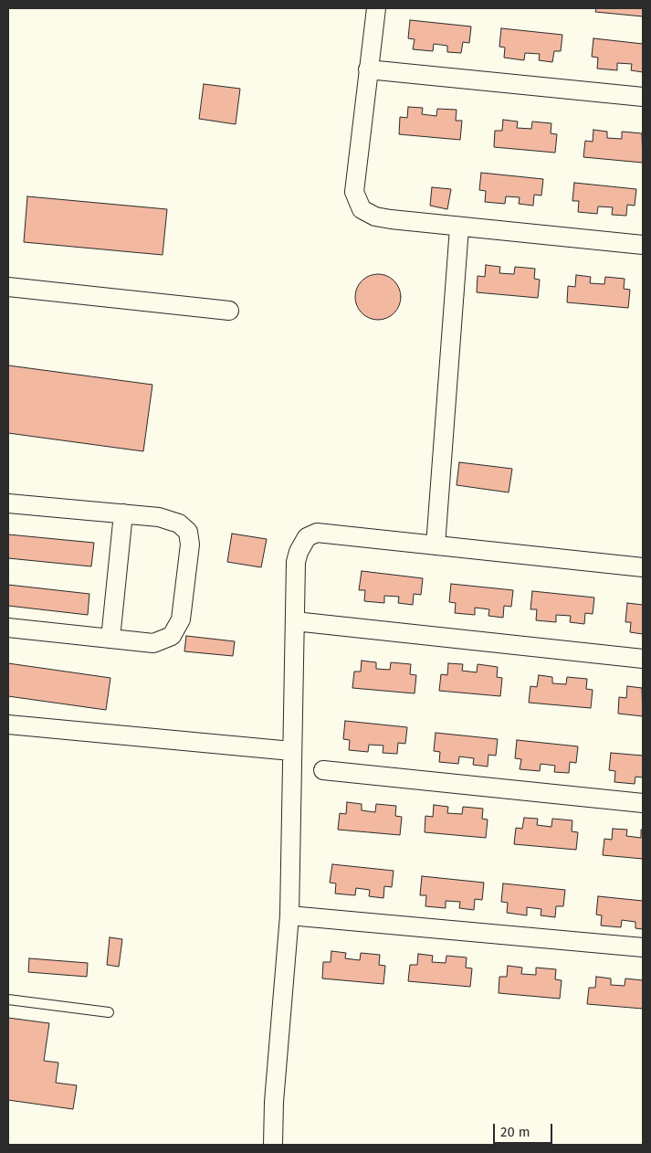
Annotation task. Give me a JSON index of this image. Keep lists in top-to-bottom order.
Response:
{
  "scale_bar": "20 m"
}
